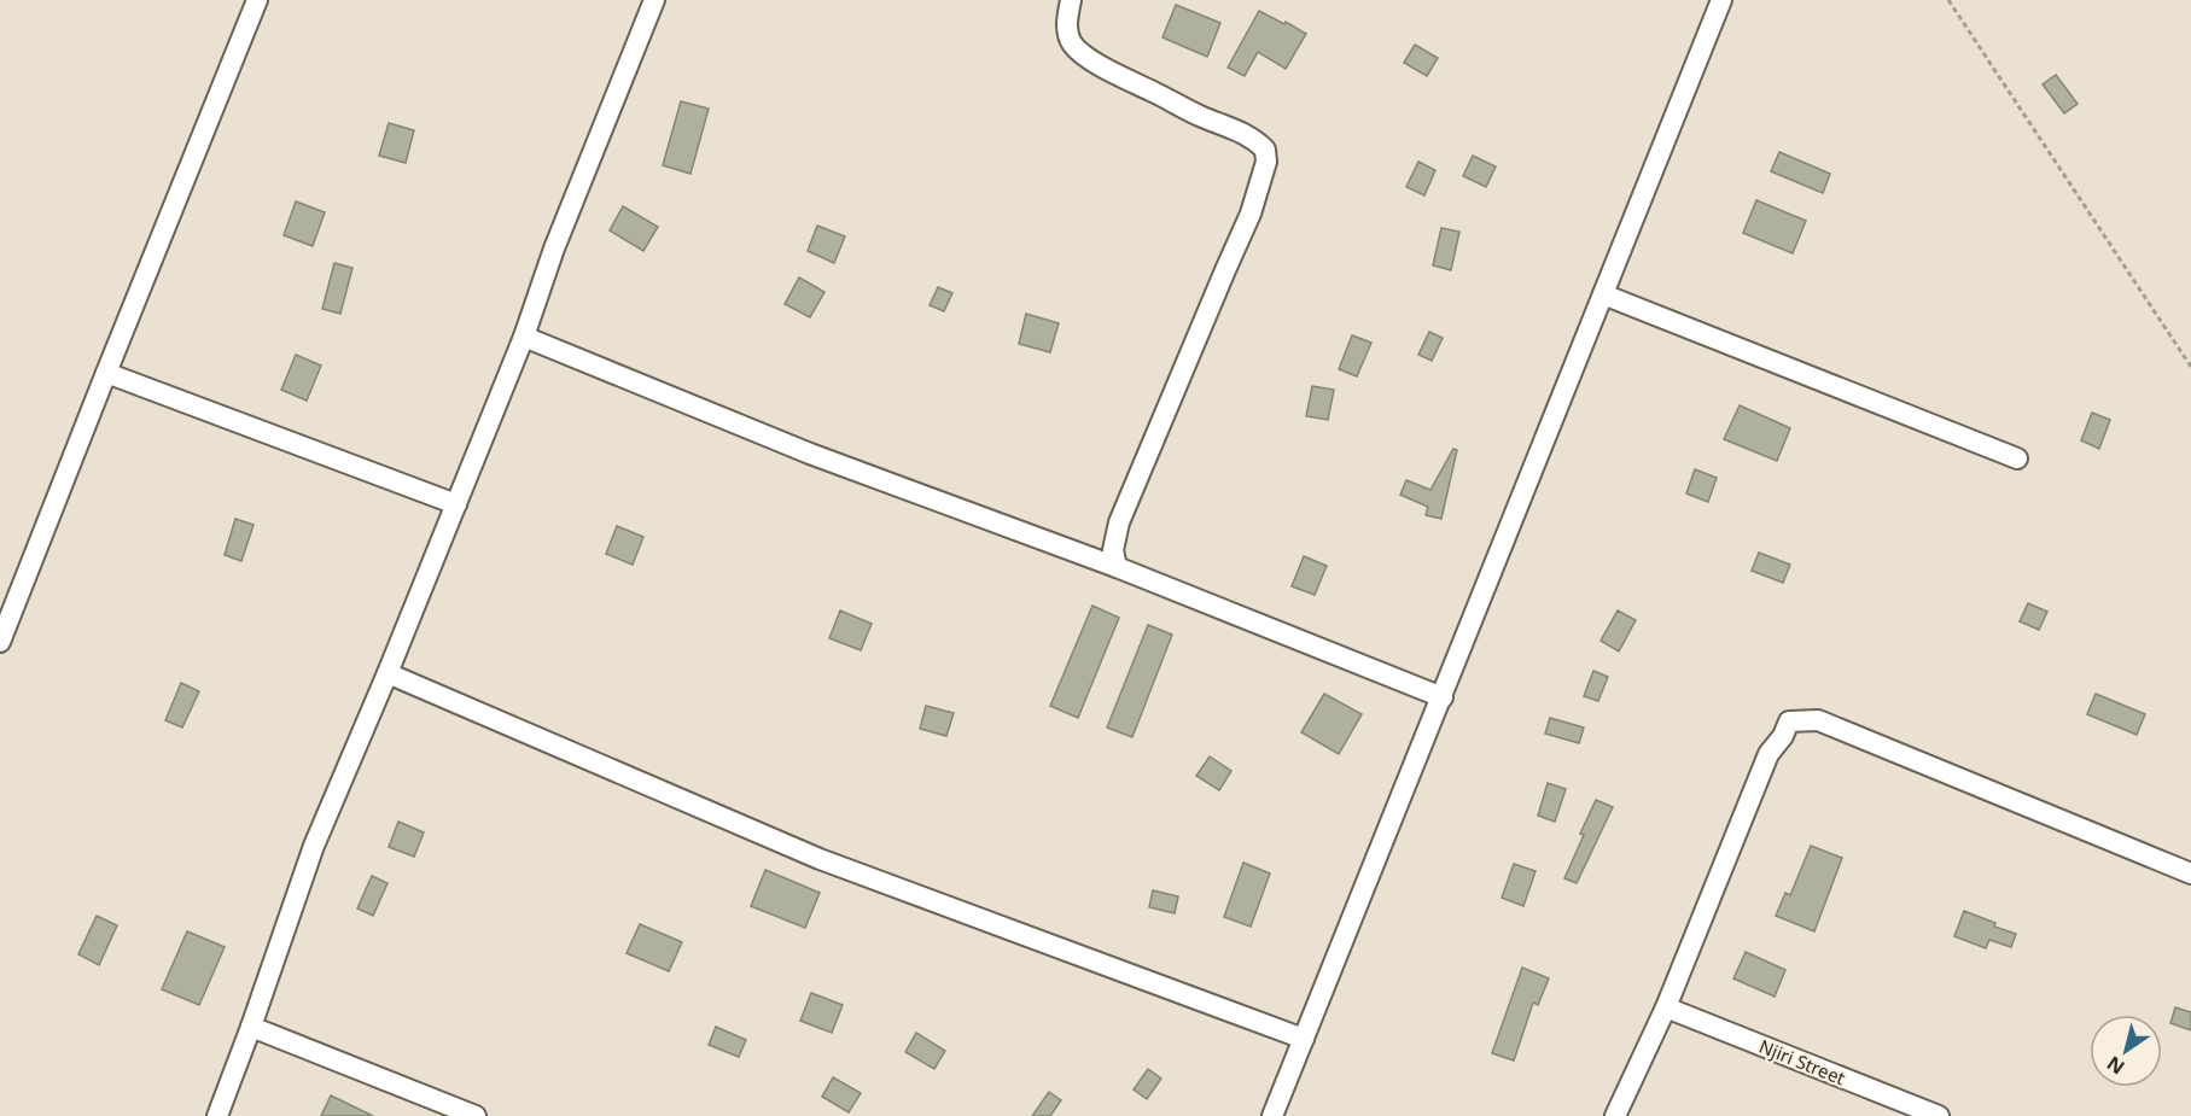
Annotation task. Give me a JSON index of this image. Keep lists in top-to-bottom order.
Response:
{
  "streets": {
    "street": ["Njiri Street"]
  },
  "north": "bottom left"
}
